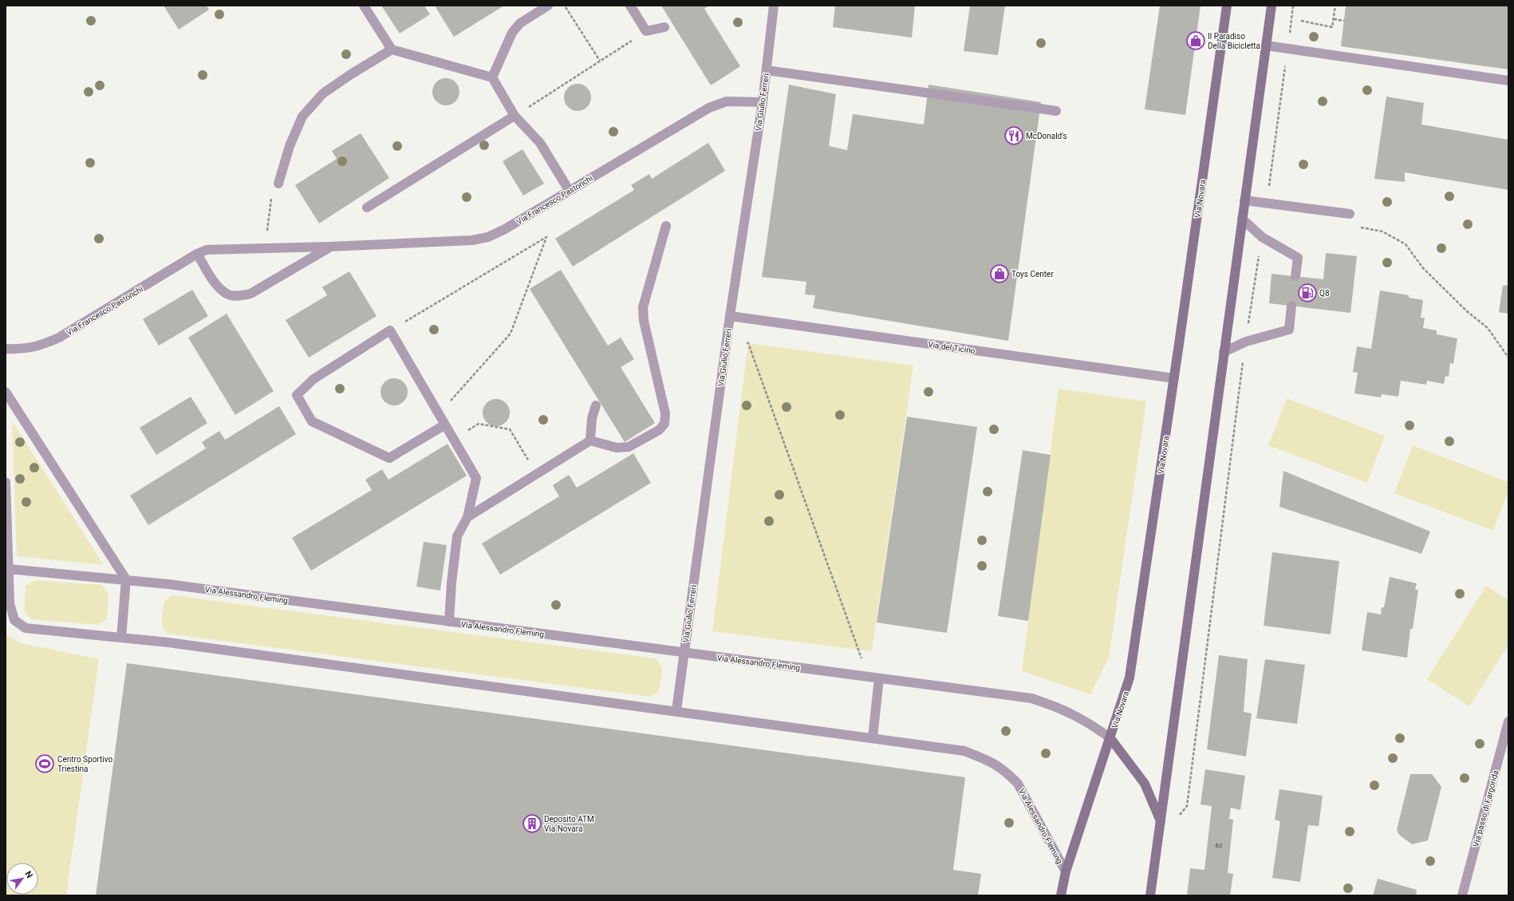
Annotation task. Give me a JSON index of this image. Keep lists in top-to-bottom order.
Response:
{
  "streets": {
    "street": [
      "Via Giulio Ferreri",
      "Via Novara",
      "Via Francesco Pastonchi",
      "Via del Ticino",
      "Via Alessandro Fleming",
      "Via passo di Fargorida"
    ]
  },
  "crossings": [
    ["Via Giulio Ferreri", "Via Francesco Pastonchi"],
    ["Via Giulio Ferreri", "Via del Ticino"],
    ["Via Giulio Ferreri", "Via Alessandro Fleming"],
    ["Via Novara", "Via del Ticino"],
    ["Via Novara", "Via Alessandro Fleming"]
  ],
  "places": {
    "shop": ["Il Paradiso Della Bicicletta", "Toys Center"],
    "restaurant": ["McDonald's"],
    "fuel station": ["Q8"],
    "sports": ["Centro Sportivo Triestina"],
    "building": ["Deposito ATM Via Novara"]
  },
  "house_numbers": ["62"],
  "north": "top right"
}
